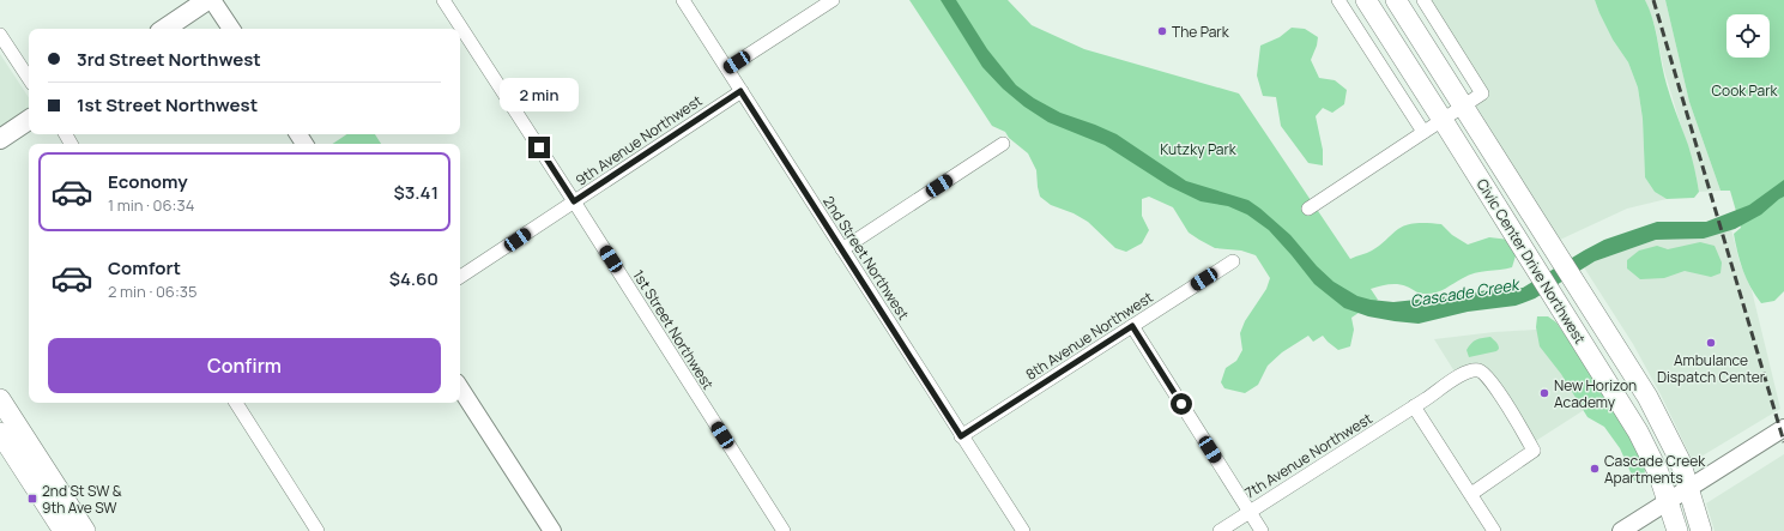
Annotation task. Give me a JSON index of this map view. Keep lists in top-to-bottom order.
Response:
{
  "streets": {
    "main road": ["Civic Center Drive Northwest"],
    "street": [
      "9th Avenue Northwest",
      "2nd Street Northwest",
      "1st Street Northwest",
      "8th Avenue Northwest",
      "7th Avenue Northwest"
    ]
  },
  "crossings": [
    ["9th Avenue Northwest", "2nd Street Northwest"],
    ["9th Avenue Northwest", "1st Street Northwest"],
    ["2nd Street Northwest", "8th Avenue Northwest"]
  ],
  "water": ["Cascade Creek"],
  "parks": ["Cook Park", "Kutzky Park"],
  "places": {
    "other": [
      "The Park",
      "Ambulance Dispatch Center",
      "New Horizon Academy",
      "Cascade Creek Apartments"
    ],
    "transit": ["2nd St SW & 9th Ave SW"]
  },
  "page": {
    "banner": ["3rd Street Northwest", "1st Street Northwest"],
    "bubble": "2 min",
    "list": [
      {
        "name": "Economy",
        "note": "1 min · 06:34",
        "value": "$3.41"
      },
      {
        "name": "Comfort",
        "note": "2 min · 06:35",
        "value": "$4.60"
      }
    ],
    "buttons": "Confirm"
  }
}
